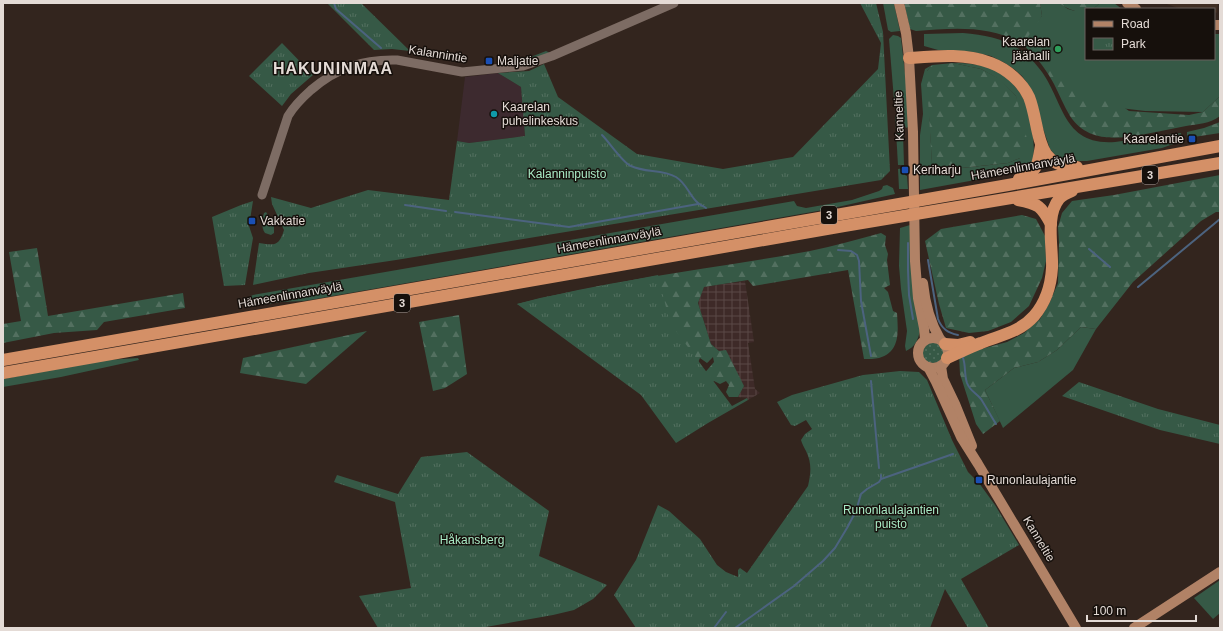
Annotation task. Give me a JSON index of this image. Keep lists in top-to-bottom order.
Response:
{
  "streets": {
    "highway": ["Hämeenlinnanväylä", "3"],
    "main road": ["Kanneltie"],
    "street": ["Kalannintie"]
  },
  "districts": ["HAKUNINMAA"],
  "parks": ["Kalanninpuisto", "Runonlaulajantien puisto", "Håkansberg"],
  "places": {
    "other": ["Kaarelan jäähalli", "Kaarelan puhelinkeskus"],
    "transit": [
      "Maljatie",
      "Kaarelantie",
      "Keriharju",
      "Vakkatie",
      "Runonlaulajantie"
    ]
  },
  "legend": ["Road", "Park"],
  "scale_bar": "100 m"
}
